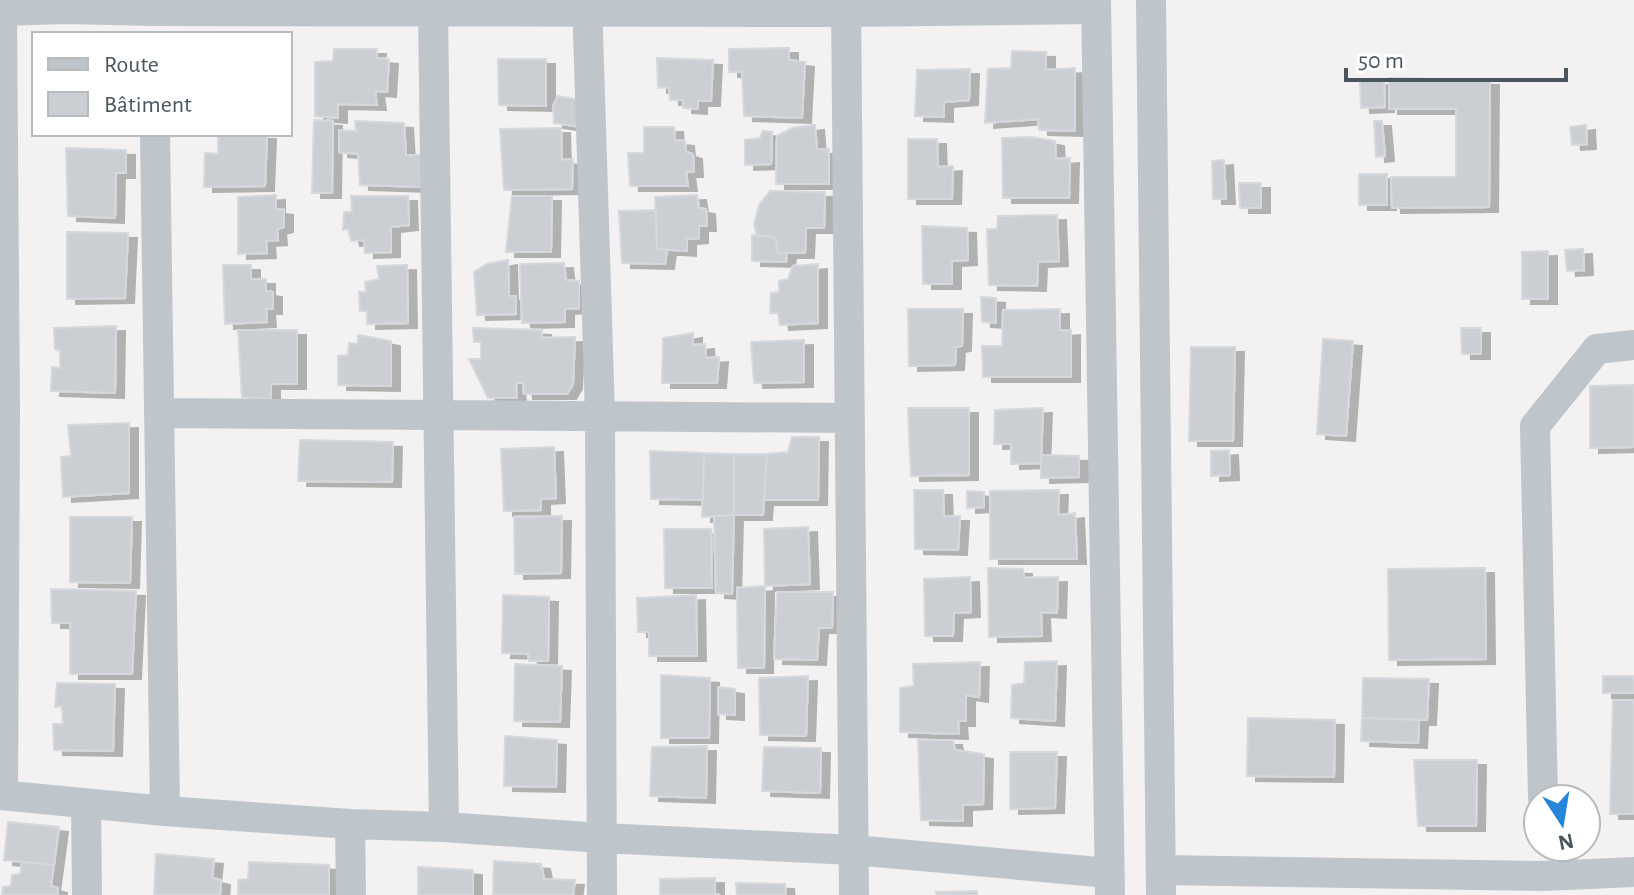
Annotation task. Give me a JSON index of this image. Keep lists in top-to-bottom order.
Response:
{
  "legend": ["Route", "Bâtiment"],
  "scale_bar": "50 m",
  "north": "bottom"
}
